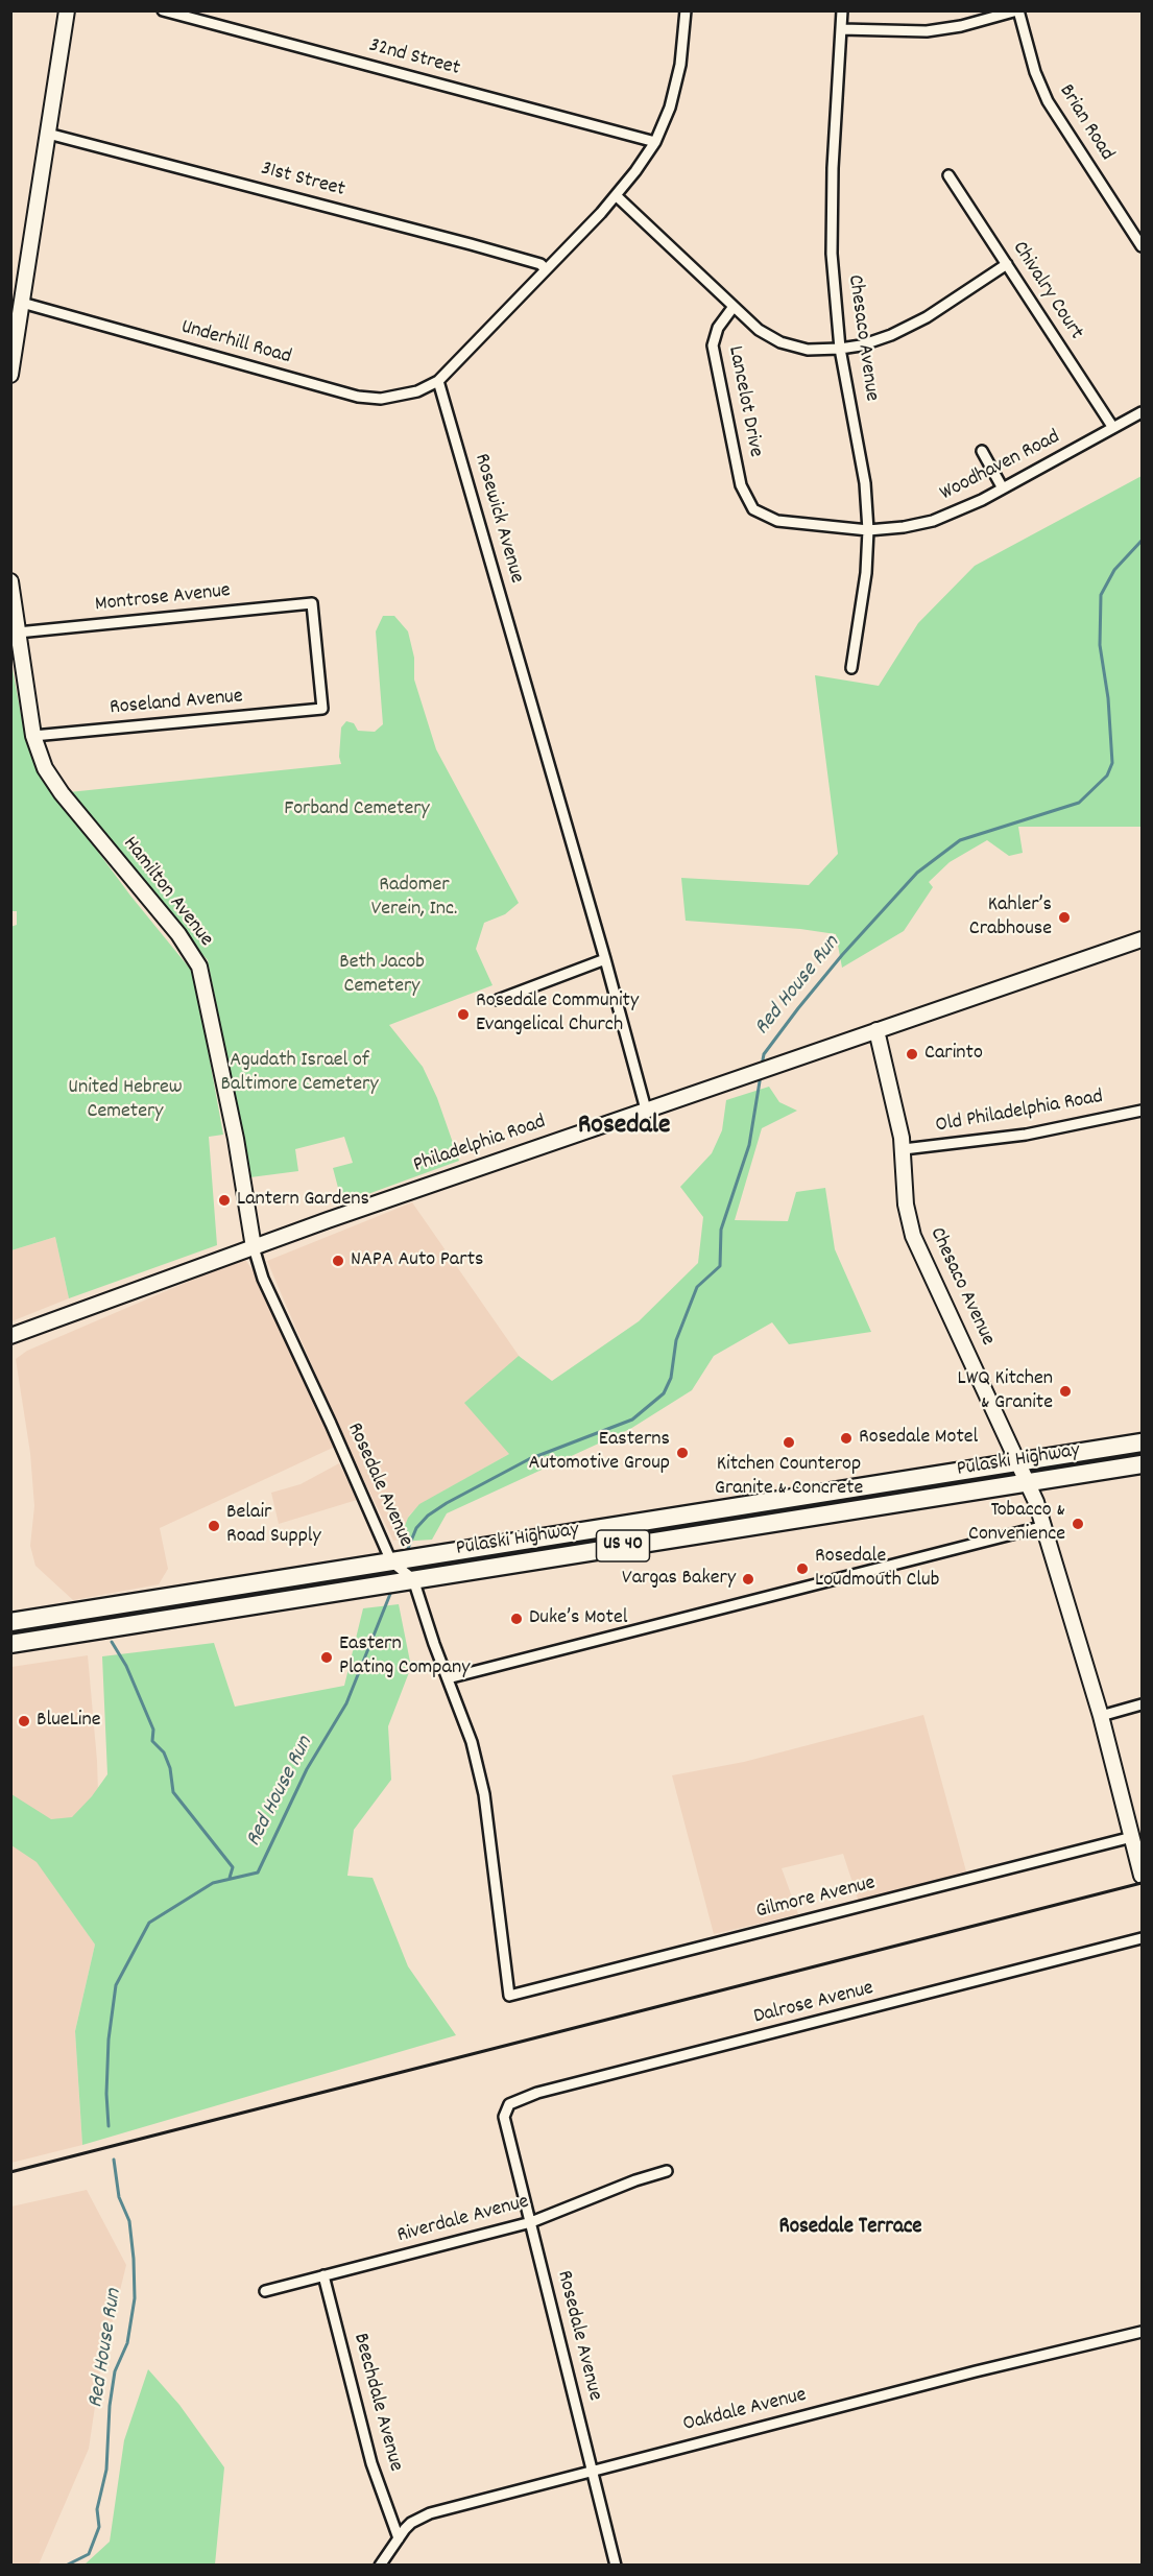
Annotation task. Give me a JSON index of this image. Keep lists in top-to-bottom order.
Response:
{
  "streets": {
    "highway": ["Pulaski Highway", "US 40"],
    "street": [
      "32nd Street",
      "Brian Road",
      "31st Street",
      "Chivalry Court",
      "Chesaco Avenue",
      "Underhill Road",
      "Lancelot Drive",
      "Woodhaven Road",
      "Rosewick Avenue",
      "Montrose Avenue",
      "Roseland Avenue",
      "Hamilton Avenue",
      "Old Philadelphia Road",
      "Philadelphia Road",
      "Rosedale Avenue",
      "Gilmore Avenue",
      "Dalrose Avenue",
      "Riverdale Avenue",
      "Beechdale Avenue",
      "Oakdale Avenue"
    ]
  },
  "crossings": [
    ["Chivalry Court", "Woodhaven Road"],
    ["Chesaco Avenue", "Lancelot Drive"],
    ["Chesaco Avenue", "Woodhaven Road"],
    ["Chesaco Avenue", "Old Philadelphia Road"],
    ["Chesaco Avenue", "Philadelphia Road"],
    ["Chesaco Avenue", "Pulaski Highway"],
    ["Chesaco Avenue", "Gilmore Avenue"],
    ["Underhill Road", "Rosewick Avenue"],
    ["Lancelot Drive", "Woodhaven Road"],
    ["Rosewick Avenue", "Philadelphia Road"],
    ["Montrose Avenue", "Roseland Avenue"],
    ["Montrose Avenue", "Hamilton Avenue"],
    ["Roseland Avenue", "Hamilton Avenue"],
    ["Hamilton Avenue", "Philadelphia Road"],
    ["Hamilton Avenue", "Rosedale Avenue"],
    ["Philadelphia Road", "Rosedale Avenue"],
    ["Pulaski Highway", "Rosedale Avenue"],
    ["Rosedale Avenue", "Dalrose Avenue"],
    ["Rosedale Avenue", "Riverdale Avenue"],
    ["Rosedale Avenue", "Oakdale Avenue"],
    ["Riverdale Avenue", "Beechdale Avenue"],
    ["Beechdale Avenue", "Oakdale Avenue"]
  ],
  "districts": ["Rosedale", "Rosedale Terrace"],
  "water": ["Red House Run"],
  "parks": [
    "Forband Cemetery",
    "Radomer Verein, Inc.",
    "Beth Jacob Cemetery",
    "Agudath Israel of Baltimore Cemetery",
    "United Hebrew Cemetery"
  ],
  "places": [
    "Kahler’s Crabhouse",
    "Rosedale Community Evangelical Church",
    "Carinto",
    "Lantern Gardens",
    "NAPA Auto Parts",
    "LWQ Kitchen & Granite",
    "Rosedale Motel",
    "Kitchen Counterop Granite & Concrete",
    "Easterns Automotive Group",
    "Tobacco & Convenience",
    "Belair Road Supply",
    "Rosedale Loudmouth Club",
    "Vargas Bakery",
    "Duke’s Motel",
    "Eastern Plating Company",
    "BlueLine"
  ]
}
